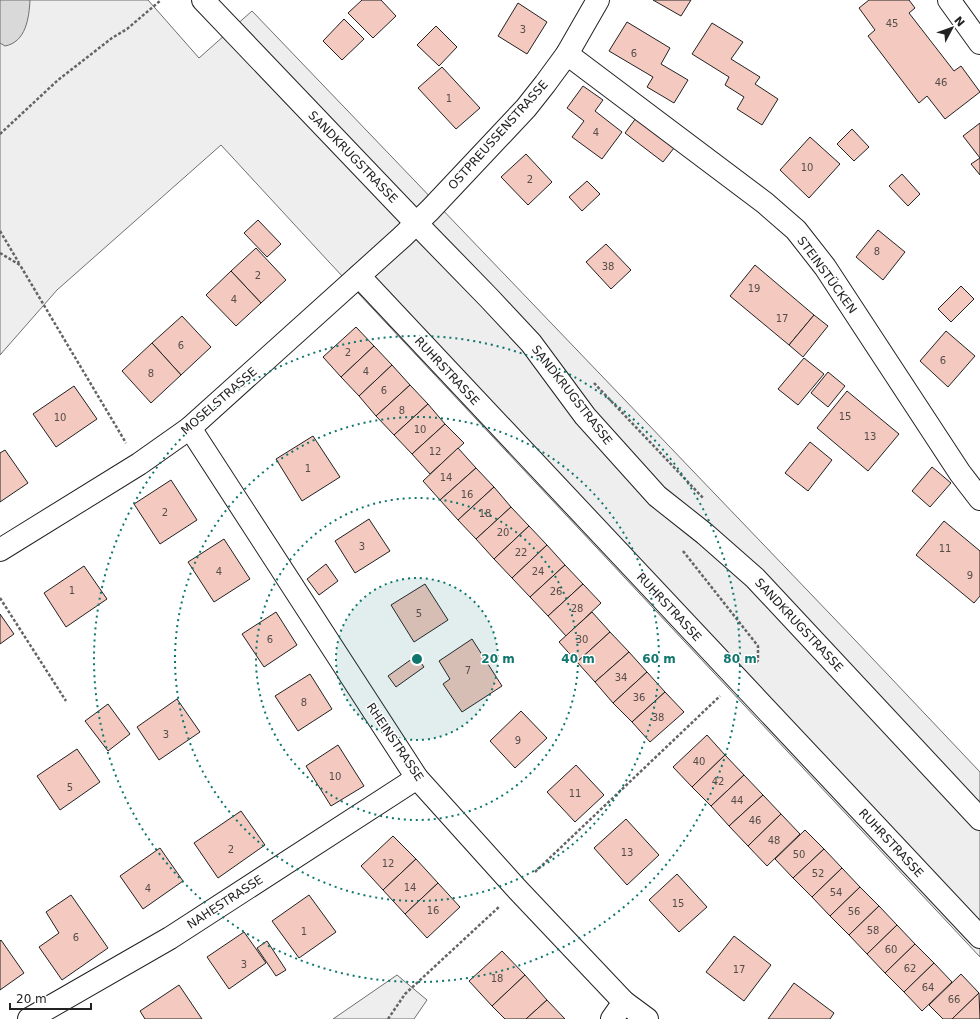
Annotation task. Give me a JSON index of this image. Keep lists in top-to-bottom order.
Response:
{
  "streets": {
    "street": [
      "OSTPREUSSENSTRASSE",
      "SANDKRUGSTRASSE",
      "STEINSTÜCKEN",
      "RUHRSTRASSE",
      "MOSELSTRASSE",
      "RHEINSTRASSE",
      "NAHESTRASSE"
    ]
  },
  "crossings": [
    ["OSTPREUSSENSTRASSE", "SANDKRUGSTRASSE"],
    ["OSTPREUSSENSTRASSE", "STEINSTÜCKEN"],
    ["OSTPREUSSENSTRASSE", "MOSELSTRASSE"],
    ["SANDKRUGSTRASSE", "MOSELSTRASSE"],
    ["RUHRSTRASSE", "MOSELSTRASSE"],
    ["MOSELSTRASSE", "RHEINSTRASSE"],
    ["RHEINSTRASSE", "NAHESTRASSE"]
  ],
  "house_numbers": [
    "45",
    "3",
    "6",
    "46",
    "1",
    "4",
    "10",
    "2",
    "8",
    "38",
    "2",
    "19",
    "4",
    "17",
    "6",
    "2",
    "6",
    "4",
    "8",
    "6",
    "8",
    "15",
    "10",
    "10",
    "13",
    "12",
    "1",
    "14",
    "16",
    "2",
    "18",
    "20",
    "3",
    "11",
    "22",
    "4",
    "24",
    "9",
    "1",
    "26",
    "28",
    "5",
    "6",
    "30",
    "7",
    "34",
    "36",
    "8",
    "38",
    "3",
    "9",
    "40",
    "10",
    "42",
    "5",
    "11",
    "44",
    "46",
    "48",
    "2",
    "13",
    "50",
    "12",
    "52",
    "14",
    "4",
    "54",
    "15",
    "16",
    "56",
    "58",
    "1",
    "6",
    "60",
    "3",
    "62",
    "17",
    "18",
    "64",
    "66"
  ],
  "scale_bar": "20 m",
  "north": "top right",
  "rings": [
    "20 m",
    "40 m",
    "60 m",
    "80 m"
  ]
}
